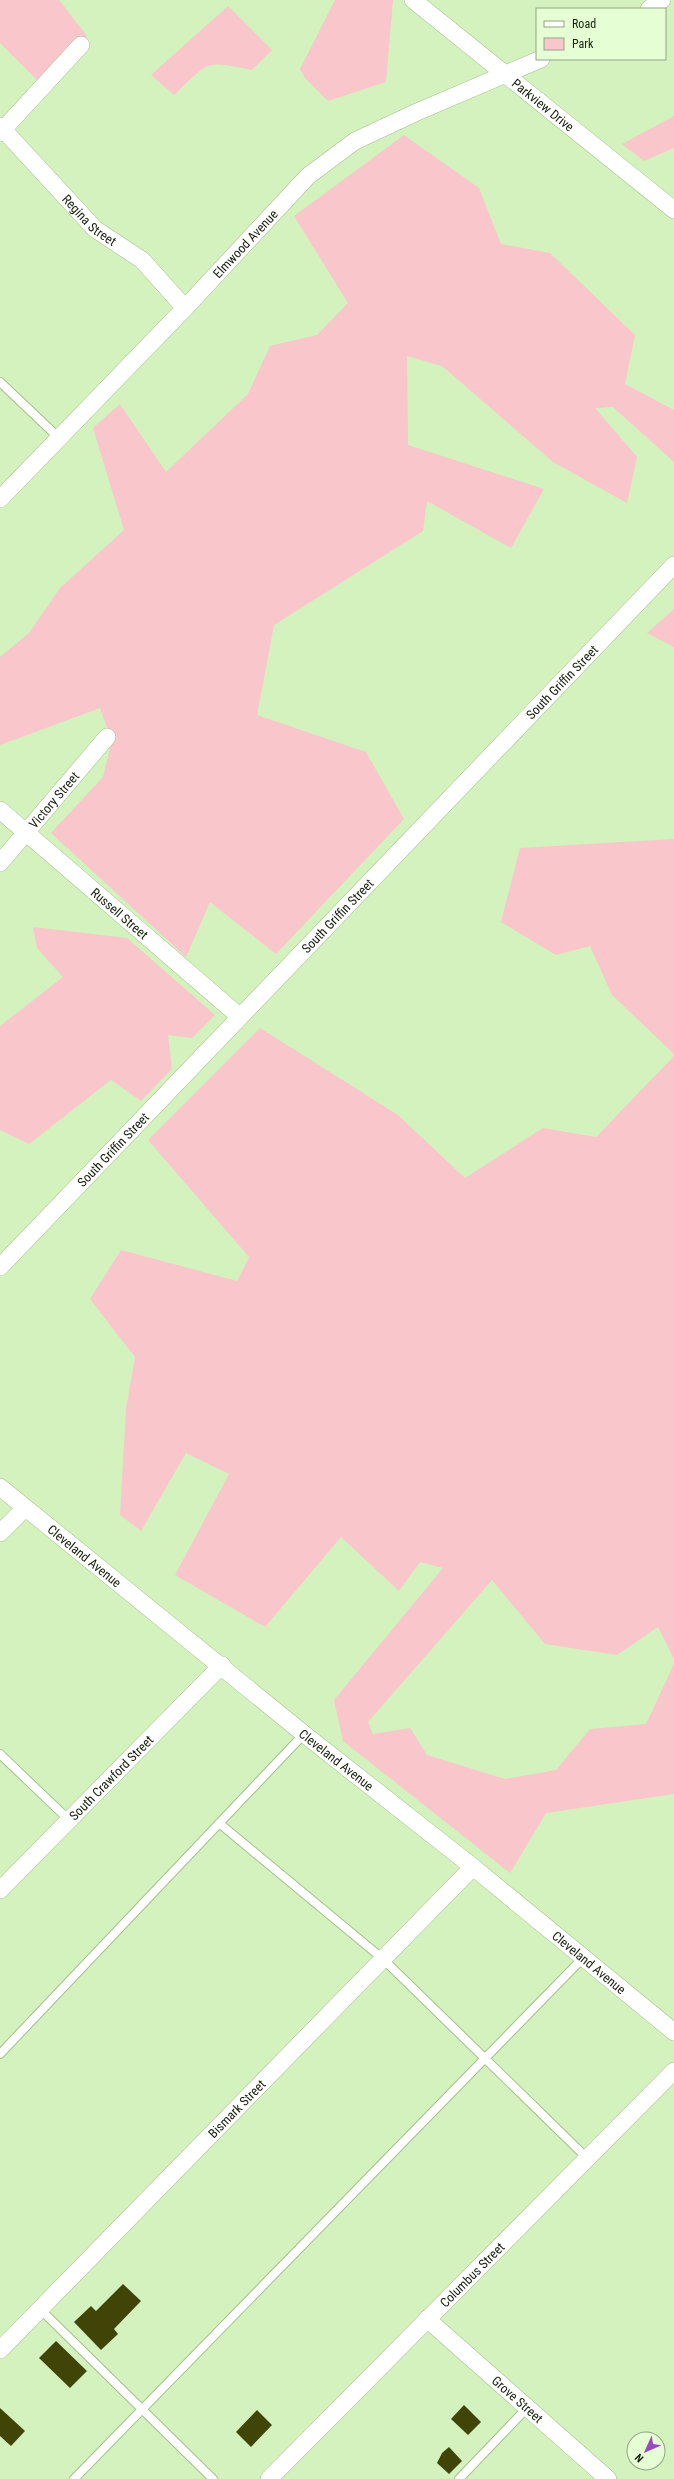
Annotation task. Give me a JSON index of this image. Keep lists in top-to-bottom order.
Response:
{
  "streets": {
    "street": [
      "Parkview Drive",
      "Regina Street",
      "Elmwood Avenue",
      "South Griffin Street",
      "Victory Street",
      "Russell Street",
      "Cleveland Avenue",
      "South Crawford Street",
      "Bismark Street",
      "Columbus Street",
      "Grove Street"
    ]
  },
  "crossings": [
    ["Parkview Drive", "Elmwood Avenue"],
    ["Regina Street", "Elmwood Avenue"],
    ["South Griffin Street", "Russell Street"],
    ["Victory Street", "Russell Street"],
    ["Cleveland Avenue", "South Crawford Street"],
    ["Cleveland Avenue", "Bismark Street"],
    ["Columbus Street", "Grove Street"]
  ],
  "legend": ["Road", "Park"],
  "north": "bottom left"
}
